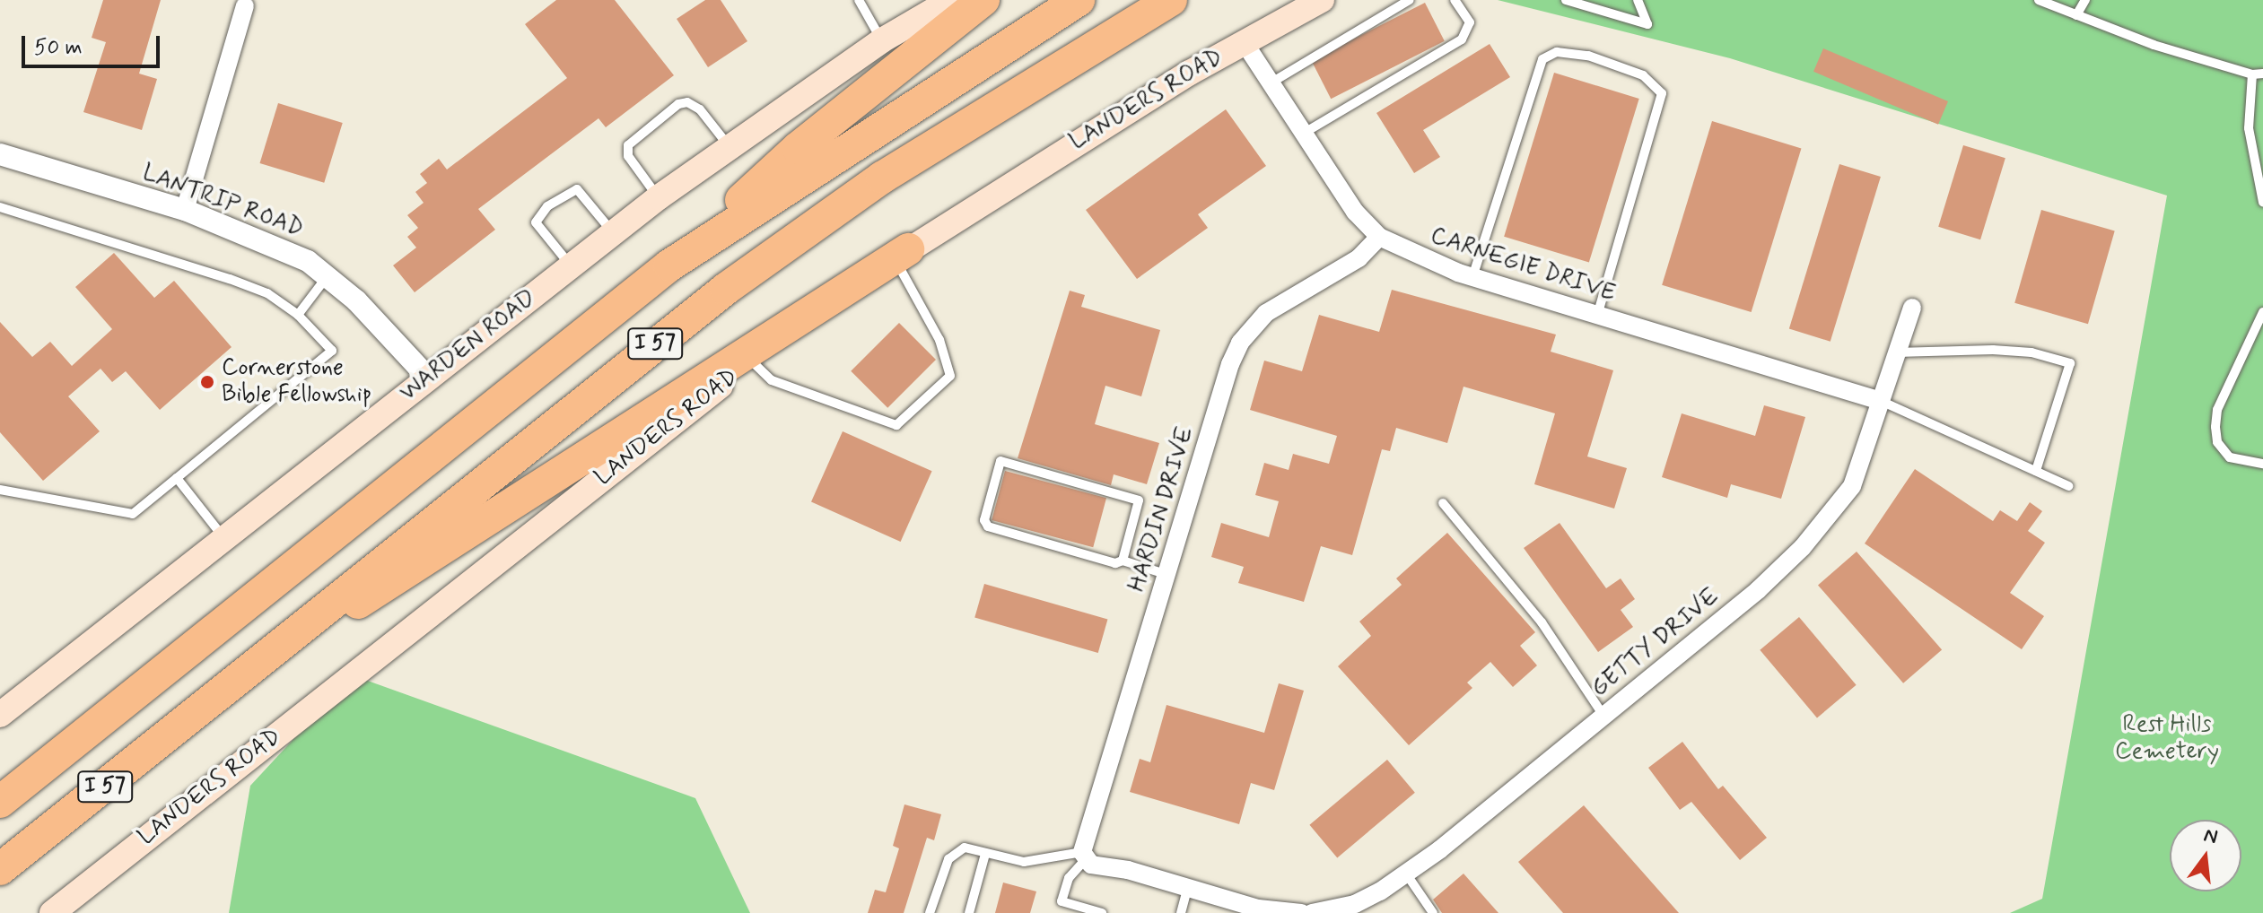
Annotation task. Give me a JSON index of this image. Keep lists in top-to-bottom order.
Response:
{
  "streets": {
    "highway": ["I 57"],
    "main road": ["LANDERS ROAD", "WARDEN ROAD"],
    "street": [
      "LANTRIP ROAD",
      "CARNEGIE DRIVE",
      "HARDIN DRIVE",
      "GETTY DRIVE"
    ]
  },
  "crossings": [
    ["LANDERS ROAD", "CARNEGIE DRIVE"],
    ["LANTRIP ROAD", "WARDEN ROAD"],
    ["CARNEGIE DRIVE", "HARDIN DRIVE"],
    ["CARNEGIE DRIVE", "GETTY DRIVE"]
  ],
  "parks": ["Rest Hills Cemetery"],
  "places": ["Cornerstone Bible Fellowship"],
  "scale_bar": "50 m",
  "north": "top"
}
